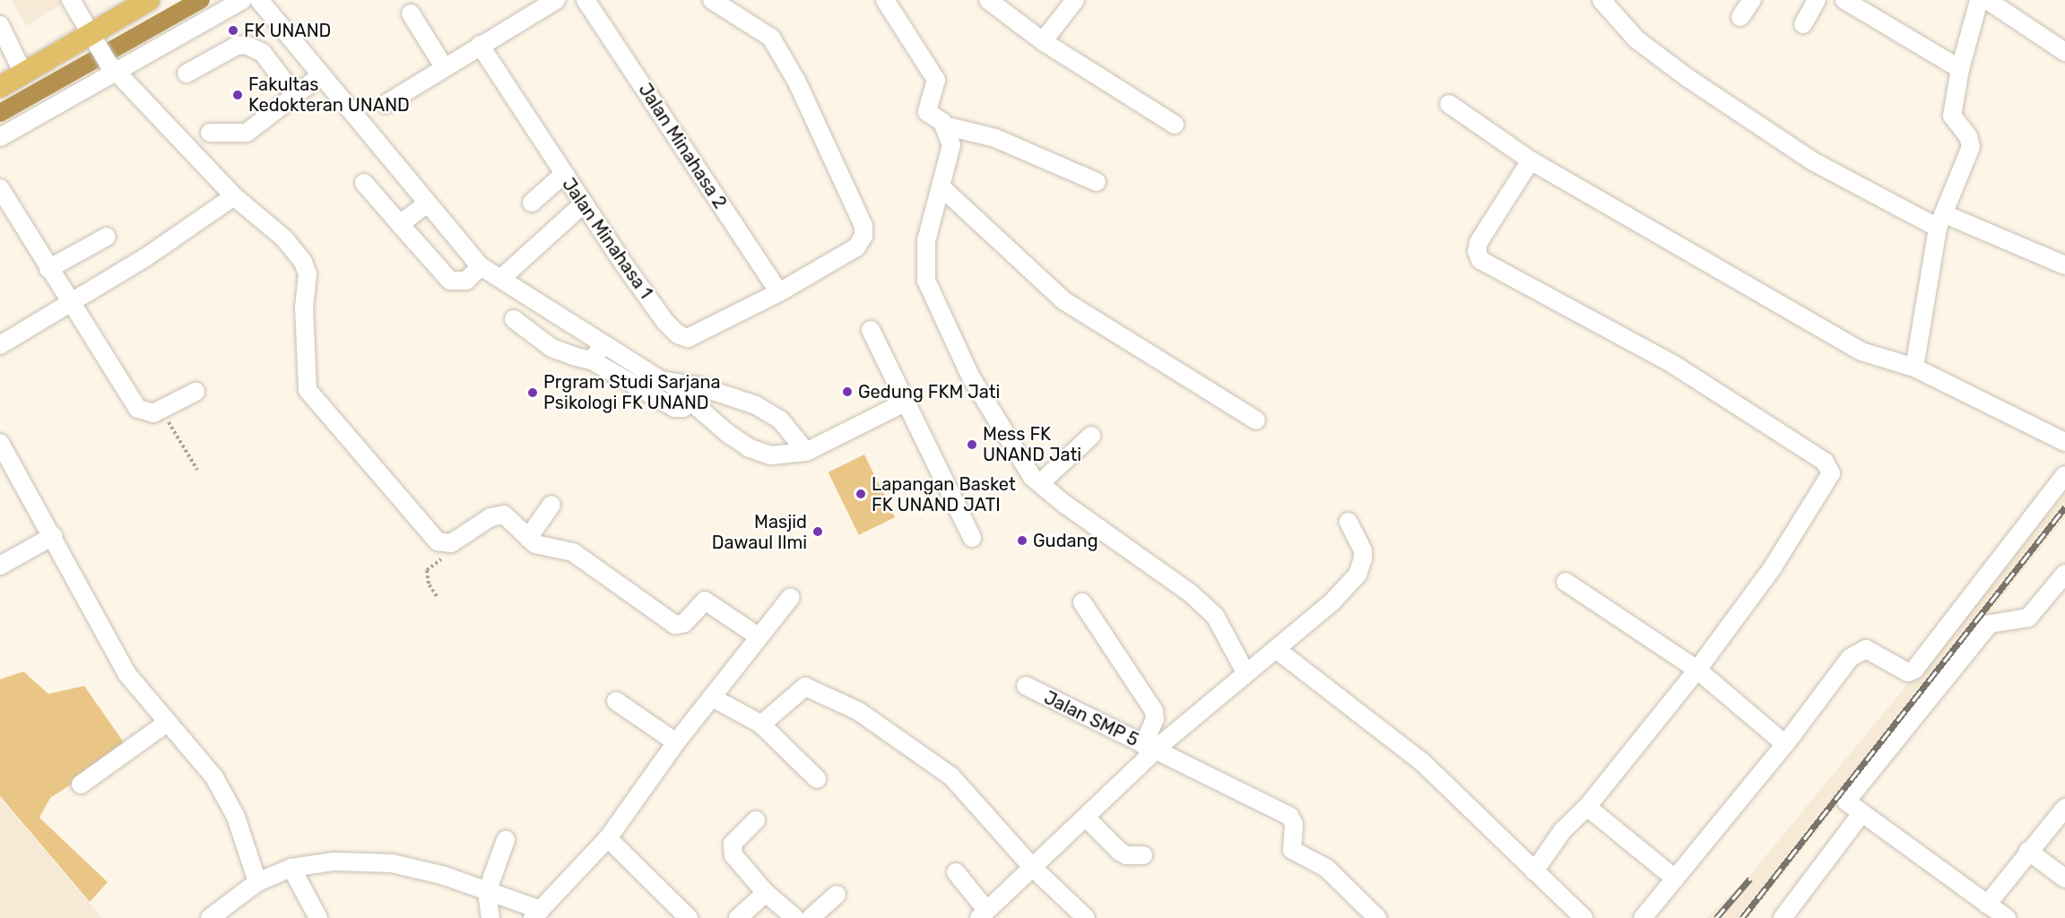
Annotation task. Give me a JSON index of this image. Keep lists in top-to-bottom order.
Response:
{
  "streets": {
    "street": ["Jalan Minahasa 2", "Jalan Minahasa 1", "Jalan SMP 5"]
  },
  "crossings": [
    ["Jalan Minahasa 2", "Jalan Minahasa 1"]
  ],
  "places": [
    "FK UNAND",
    "Fakultas Kedokteran UNAND",
    "Gedung FKM Jati",
    "Prgram Studi Sarjana Psikologi FK UNAND",
    "Mess FK UNAND Jati",
    "Lapangan Basket FK UNAND JATI",
    "Masjid Dawaul Ilmi",
    "Gudang"
  ]
}
